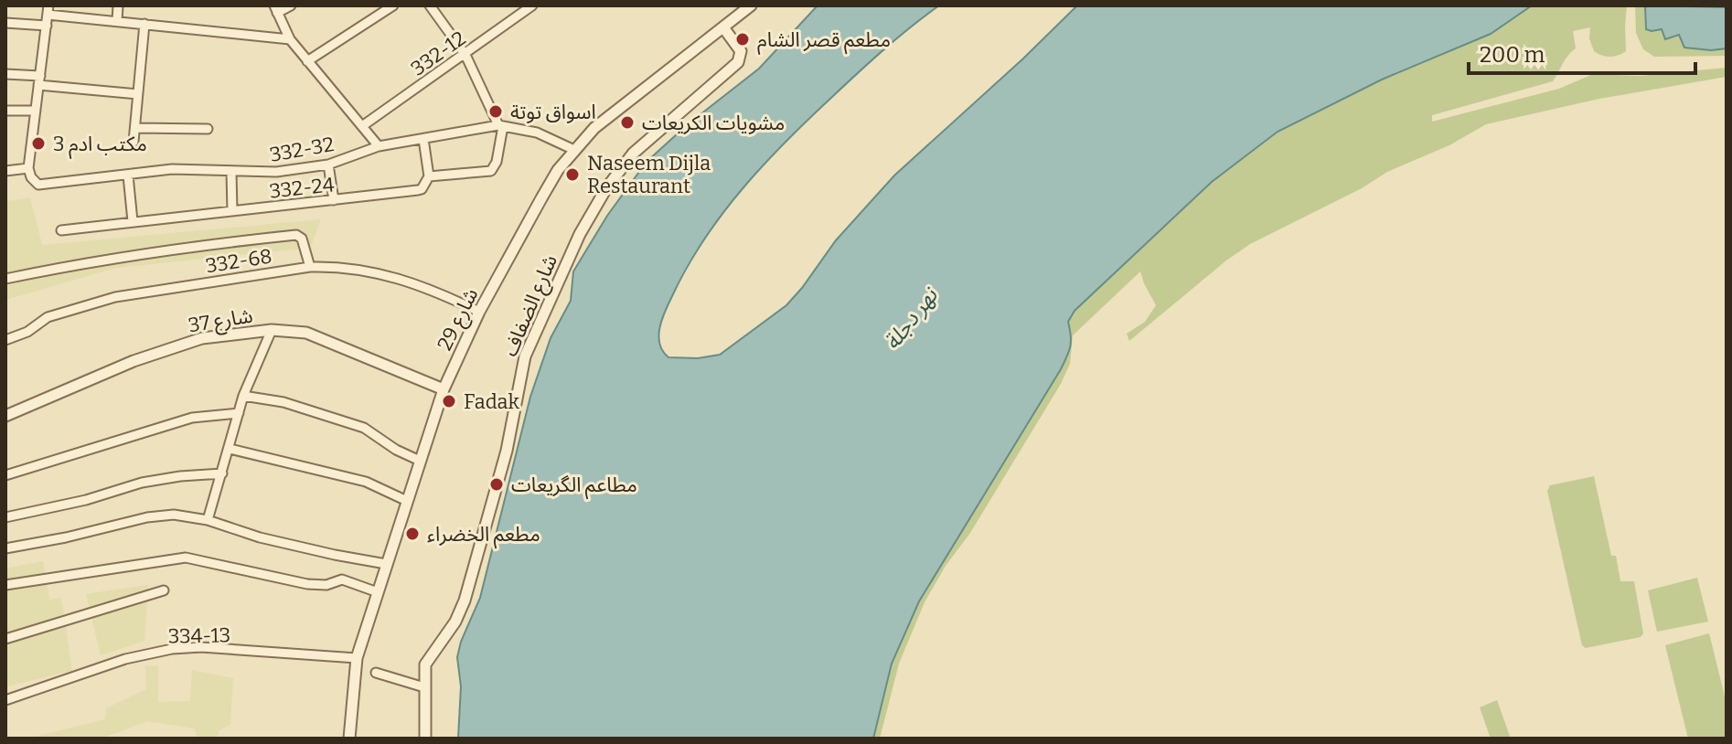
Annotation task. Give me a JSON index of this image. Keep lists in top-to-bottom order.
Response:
{
  "streets": {
    "street": [
      "332-12",
      "332-32",
      "332-24",
      "332-68",
      "شارع الضفاف",
      "شارع 29",
      "شارع 37",
      "334-13"
    ]
  },
  "crossings": [
    ["332-32", "332-24"],
    ["332-32", "شارع 29"],
    ["332-68", "شارع 29"],
    ["شارع الضفاف", "شارع 29"],
    ["شارع 29", "شارع 37"],
    ["شارع 29", "334-13"]
  ],
  "water": ["نهر دجلة"],
  "places": [
    "مطعم قصر الشام",
    "اسواق توتة",
    "مشويات الكريعات",
    "مكتب ادم 3",
    "Naseem Dijla Restaurant",
    "Fadak",
    "مطاعم الگريعات",
    "مطعم الخضراء"
  ],
  "scale_bar": "200 m"
}
